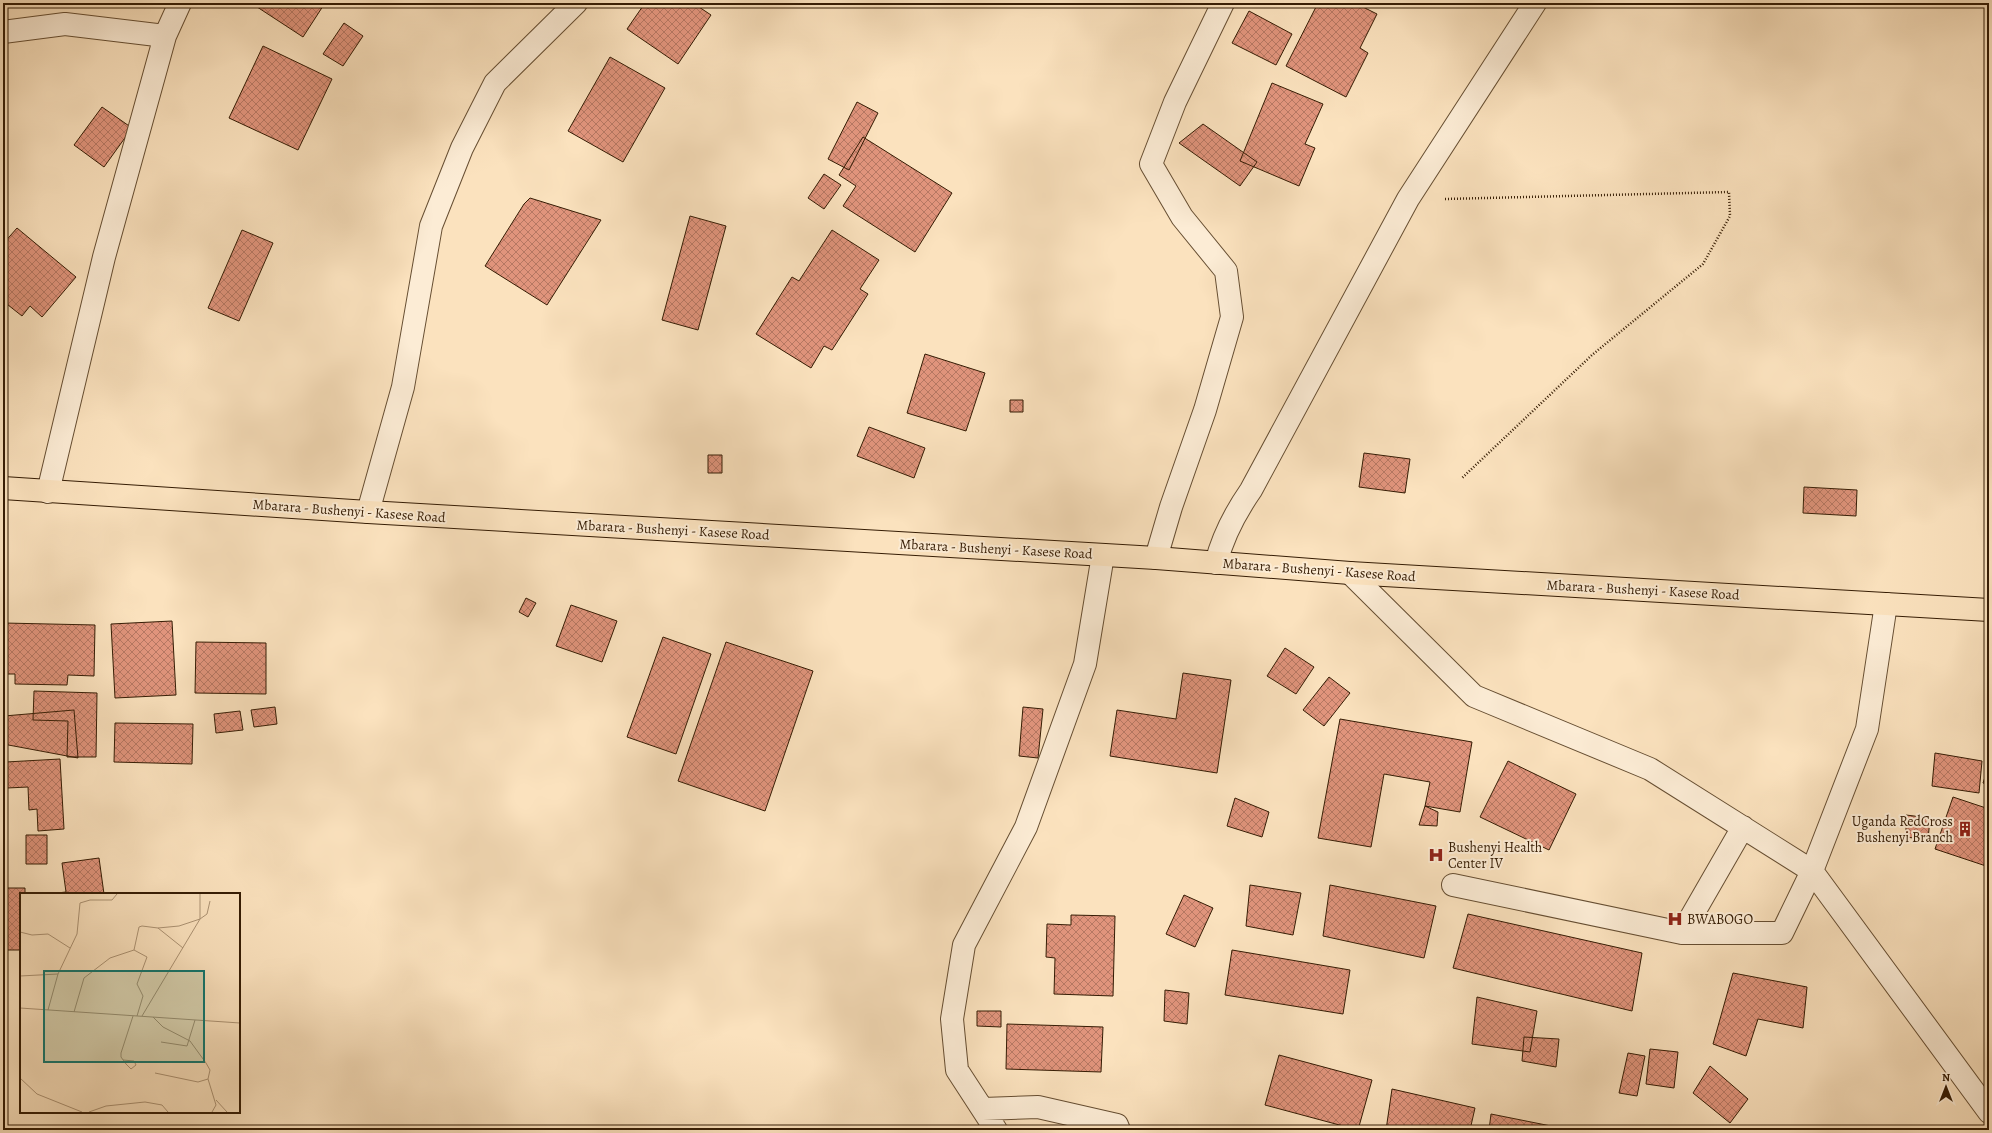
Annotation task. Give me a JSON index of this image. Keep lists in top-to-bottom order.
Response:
{
  "streets": {
    "main road": ["Mbarara - Bushenyi - Kasese Road"]
  },
  "places": {
    "building": ["Uganda RedCross Bushenyi Branch"],
    "hospital": ["Bushenyi Health Center IV", "BWABOGO"]
  },
  "north": "top"
}
